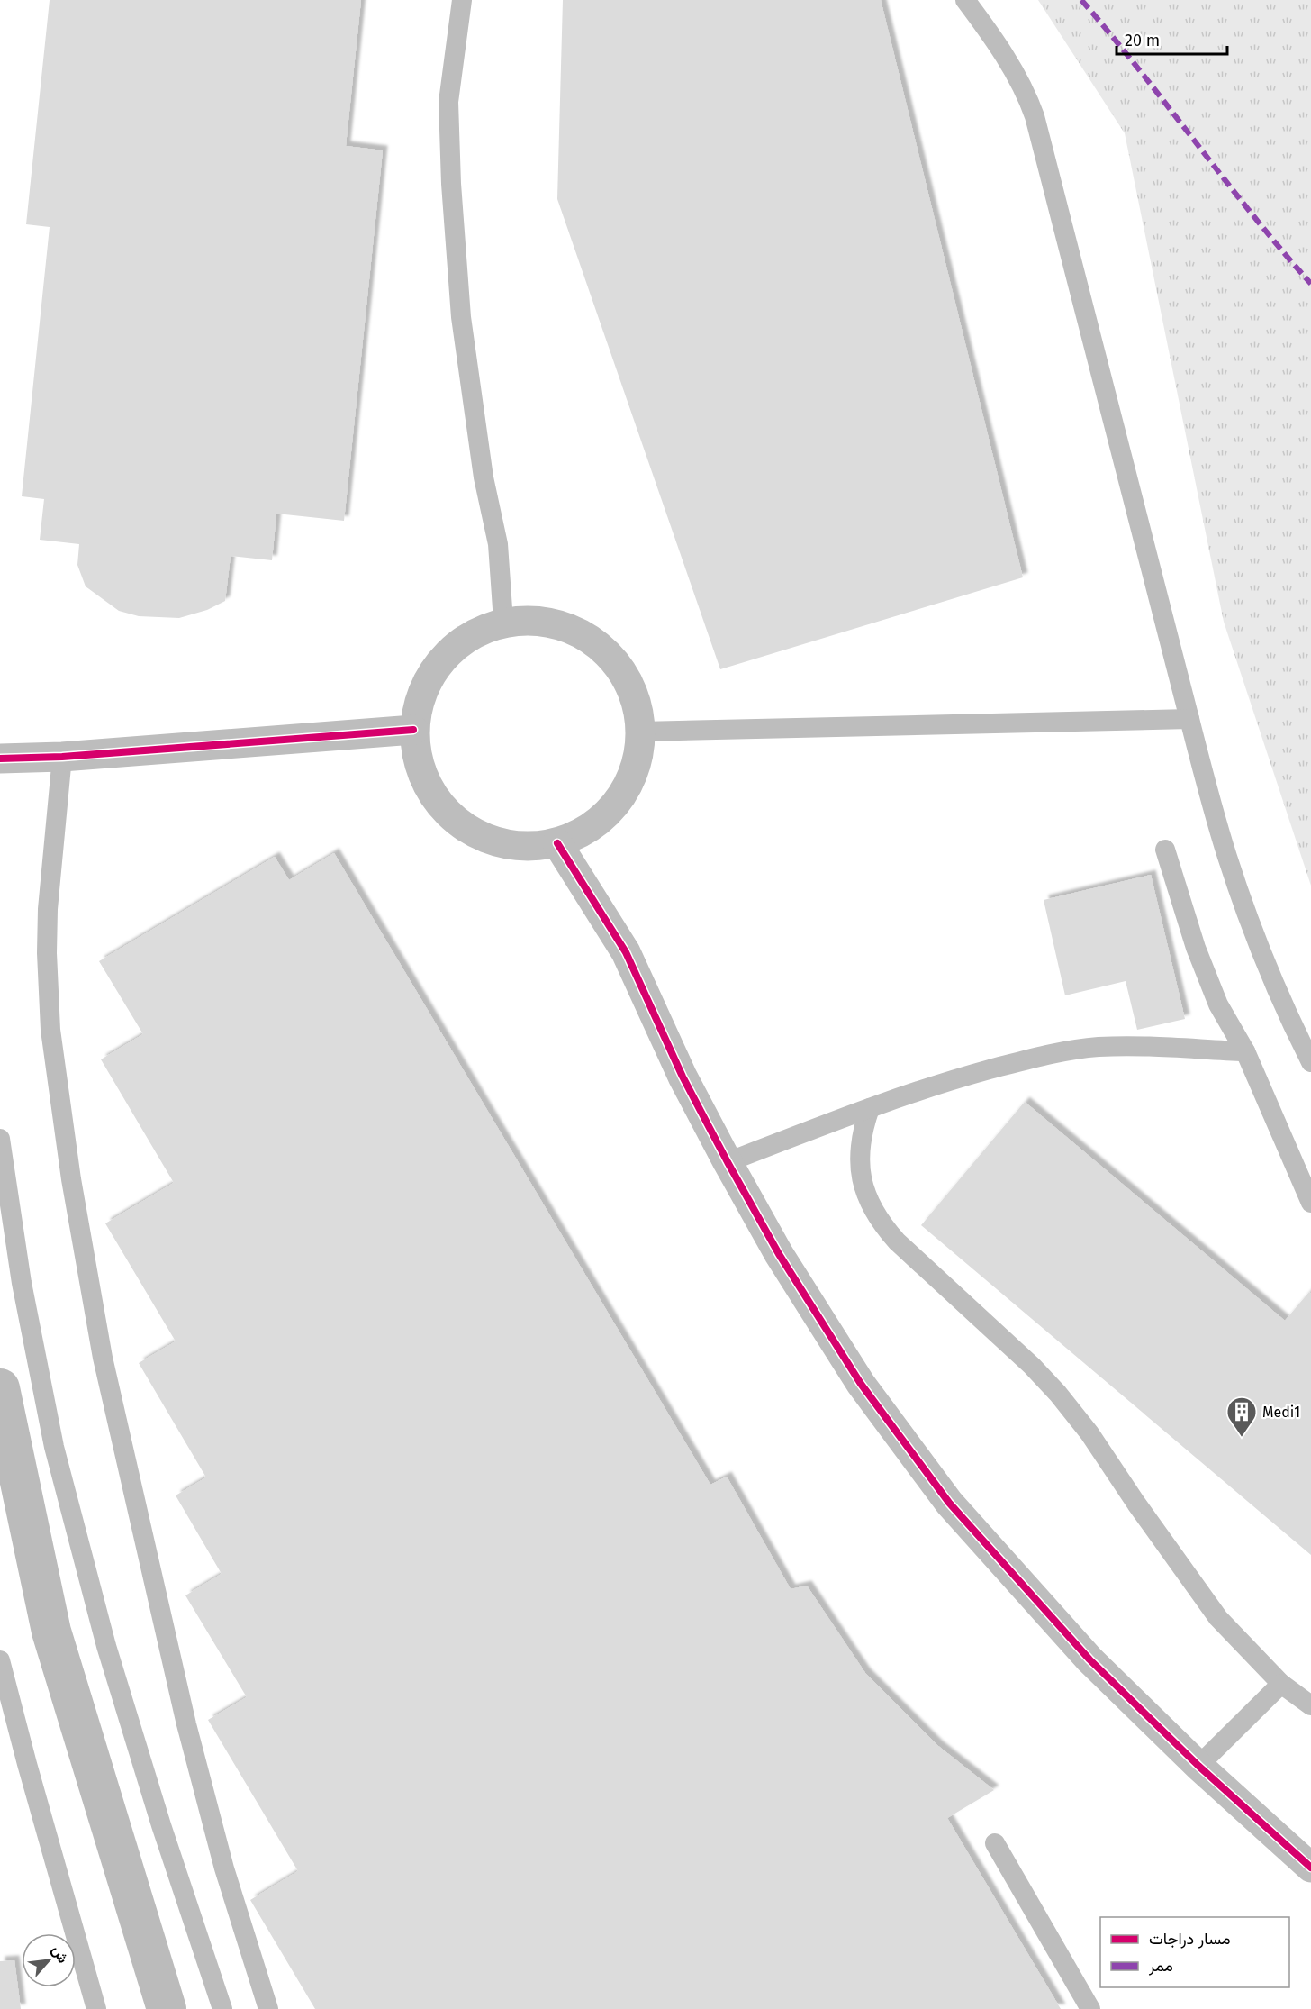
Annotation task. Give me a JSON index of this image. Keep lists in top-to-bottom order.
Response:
{
  "places": {
    "building": ["Medi1"]
  },
  "legend": ["مسار دراجات", "ممر"],
  "scale_bar": "20 m",
  "north": "top right"
}
